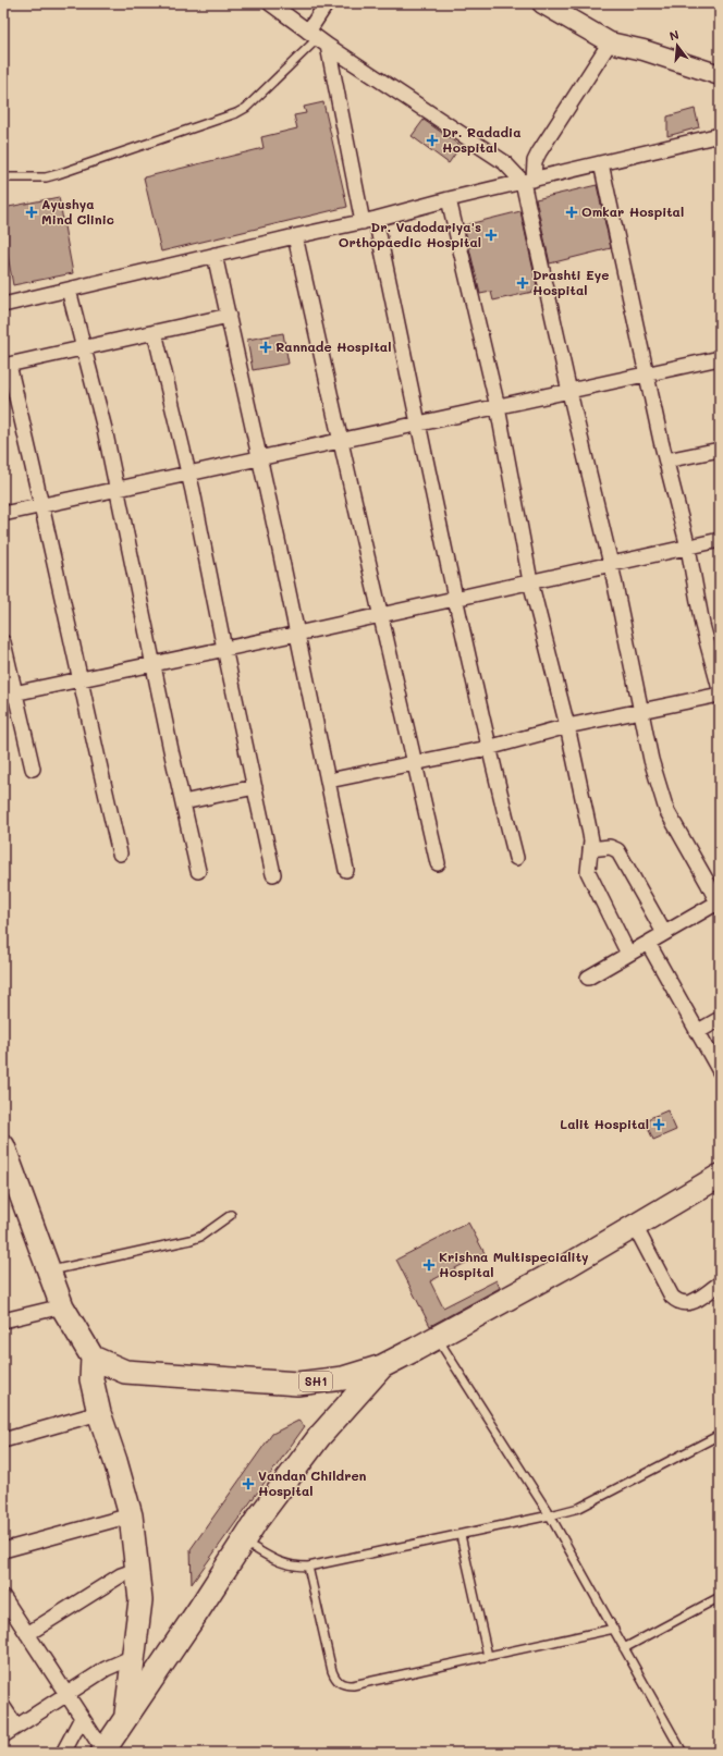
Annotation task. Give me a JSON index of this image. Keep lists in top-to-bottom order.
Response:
{
  "streets": {
    "main road": ["SH1"]
  },
  "places": {
    "health": [
      "Dr. Radadia Hospital",
      "Ayushya Mind Clinic",
      "Omkar Hospital",
      "Dr. Vadodariya's Orthopaedic Hospital",
      "Drashti Eye Hospital",
      "Rannade Hospital",
      "Lalit Hospital",
      "Krishna Multispeciality Hospital",
      "Vandan Children Hospital"
    ]
  },
  "north": "top"
}
